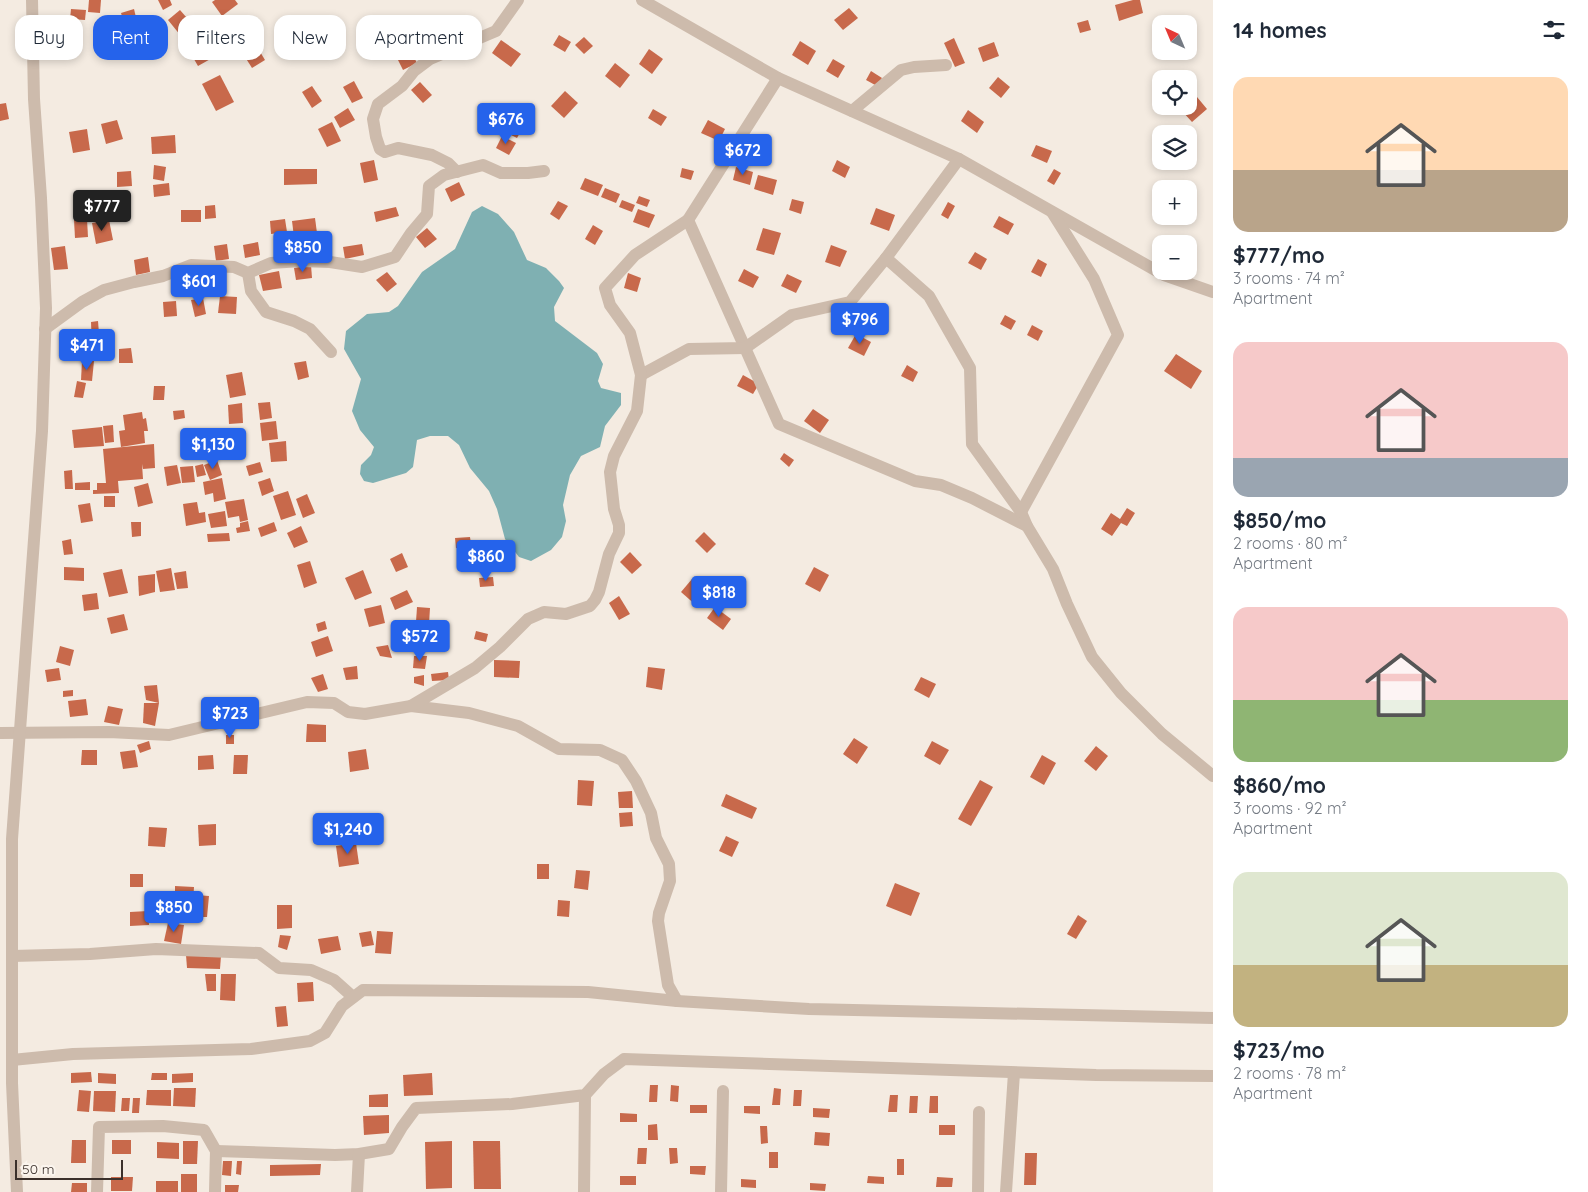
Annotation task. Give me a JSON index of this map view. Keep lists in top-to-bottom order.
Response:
{
  "scale_bar": "50 m",
  "north": "top left",
  "page": {
    "heading": "14 homes",
    "map_buttons": ["+", "−"],
    "chip": [
      "Buy",
      "Rent",
      "Filters",
      "New",
      "Apartment"
    ],
    "list": [
      {
        "name": "$777/mo",
        "note": "3 rooms · 74 m² · Apartment"
      },
      {
        "name": "$850/mo",
        "note": "2 rooms · 80 m² · Apartment"
      },
      {
        "name": "$860/mo",
        "note": "3 rooms · 92 m² · Apartment"
      },
      {
        "name": "$723/mo",
        "note": "2 rooms · 78 m² · Apartment"
      }
    ],
    "price": [
      "$676",
      "$672",
      "$777",
      "$850",
      "$601",
      "$796",
      "$471",
      "$1,130",
      "$860",
      "$818",
      "$572",
      "$723",
      "$1,240",
      "$850"
    ],
    "scale": "50 m"
  }
}
